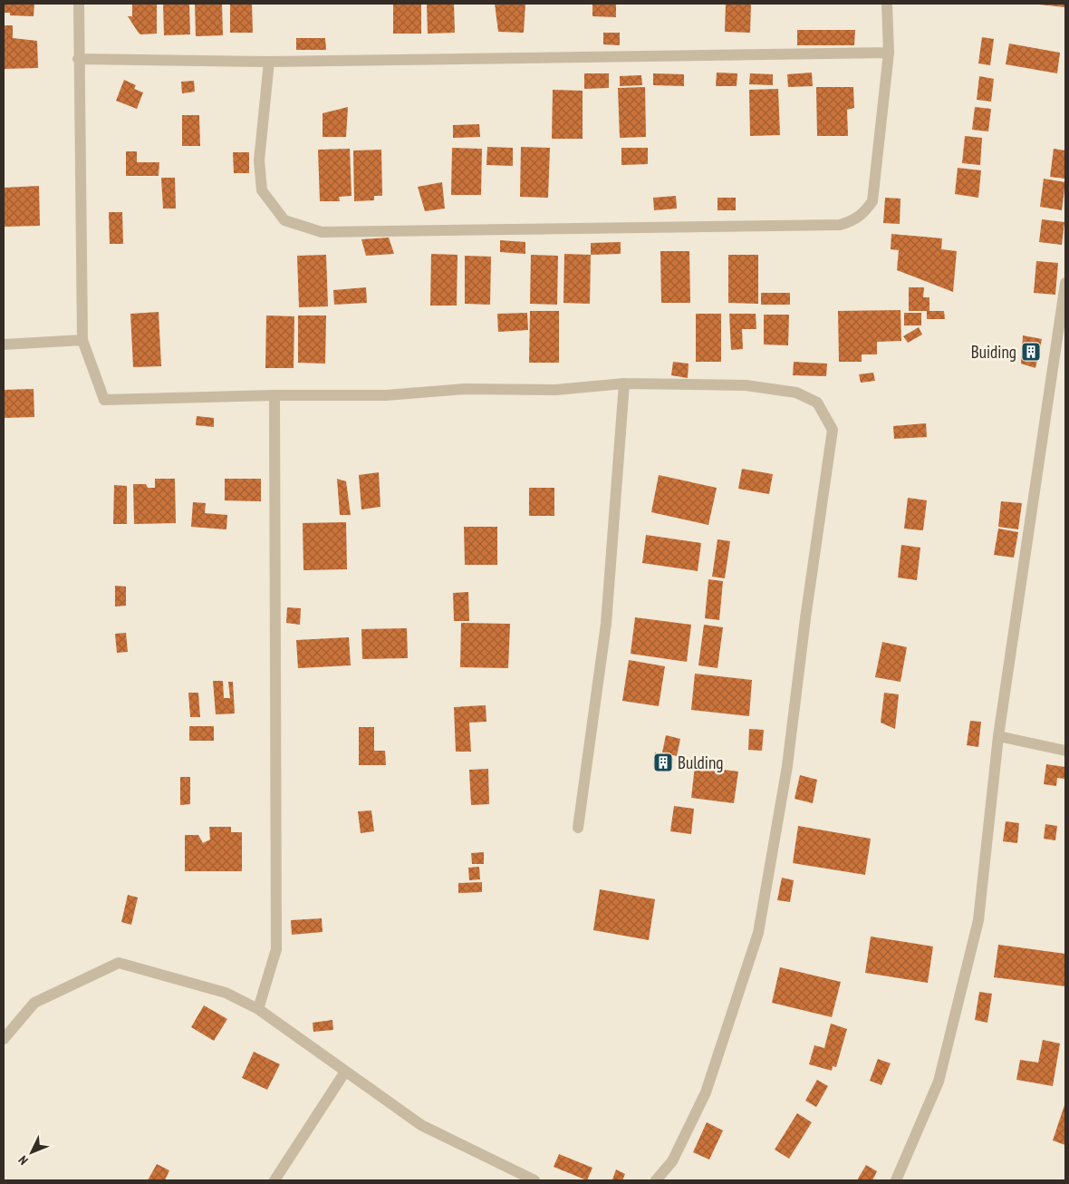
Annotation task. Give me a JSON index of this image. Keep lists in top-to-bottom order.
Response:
{
  "places": {
    "building": ["Buiding", "Bulding"]
  },
  "north": "bottom left"
}
